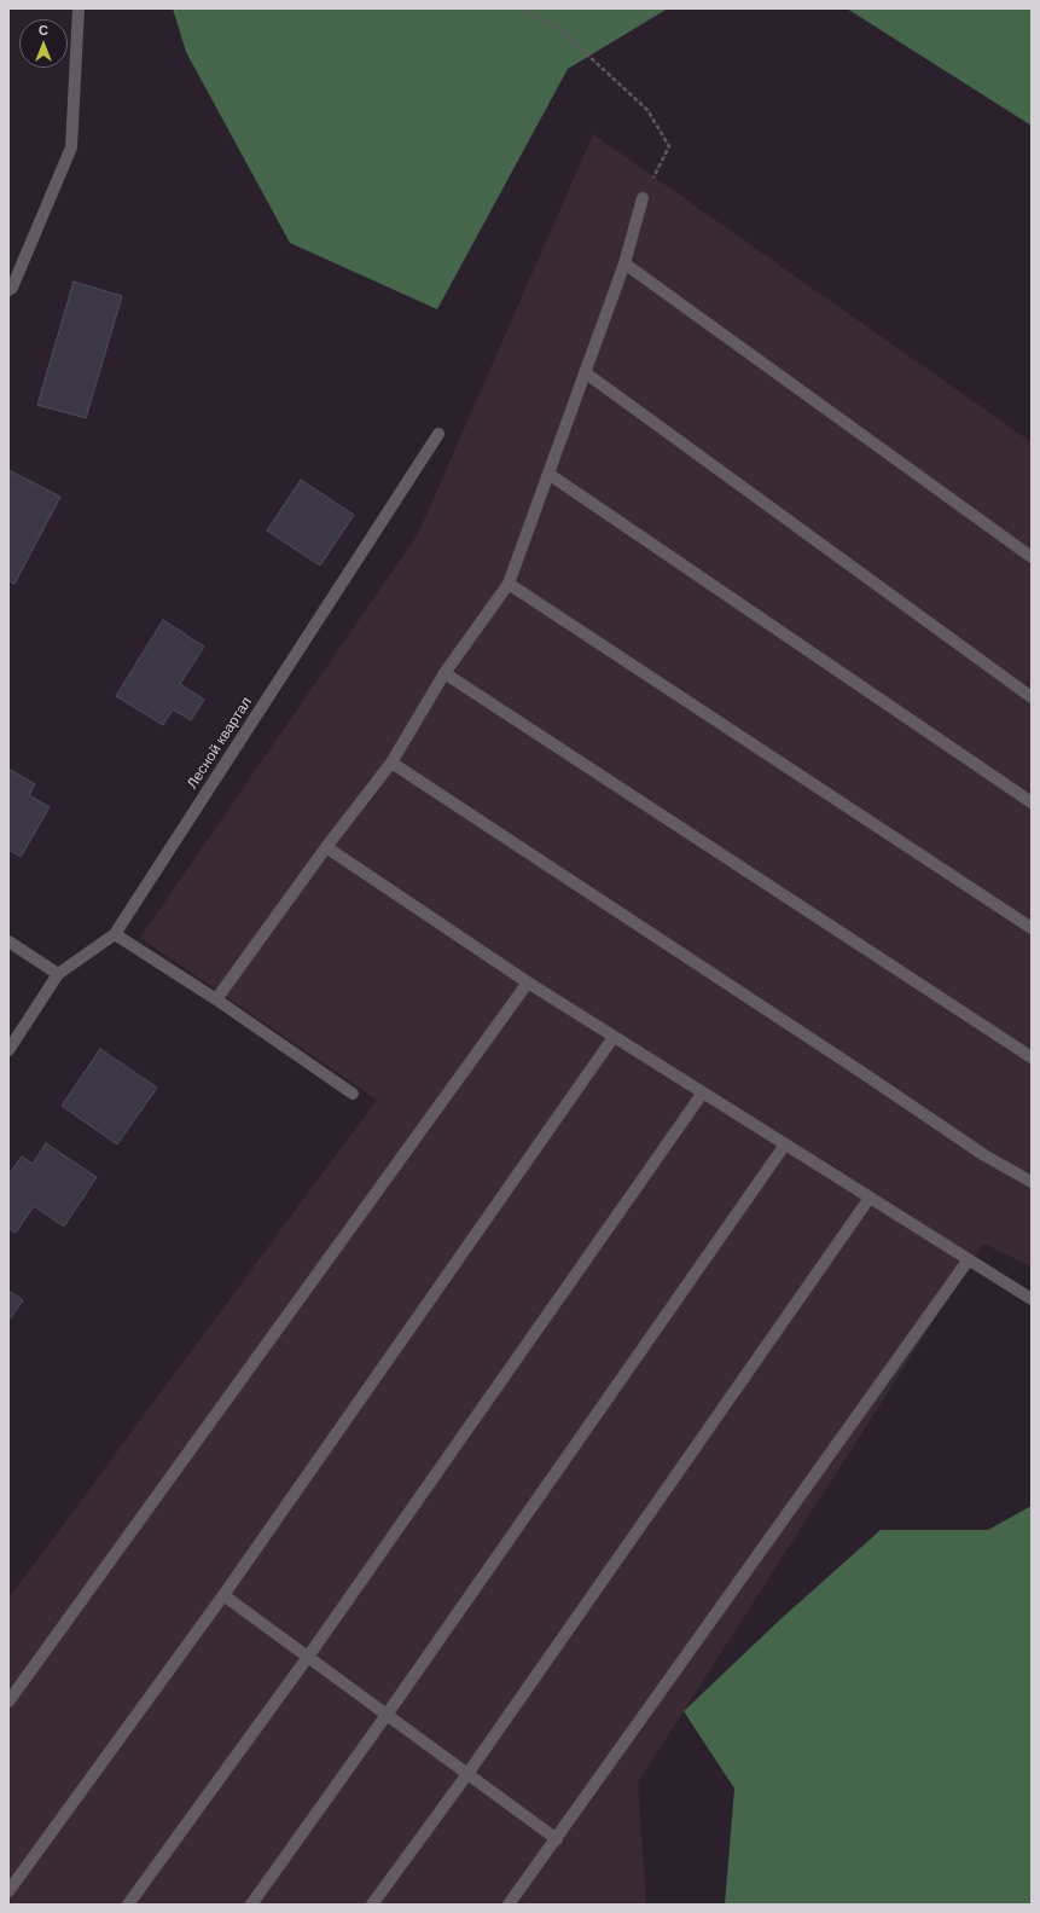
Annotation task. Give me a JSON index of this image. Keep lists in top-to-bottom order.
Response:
{
  "streets": {
    "street": ["Лесной квартал"]
  },
  "north": "top"
}
